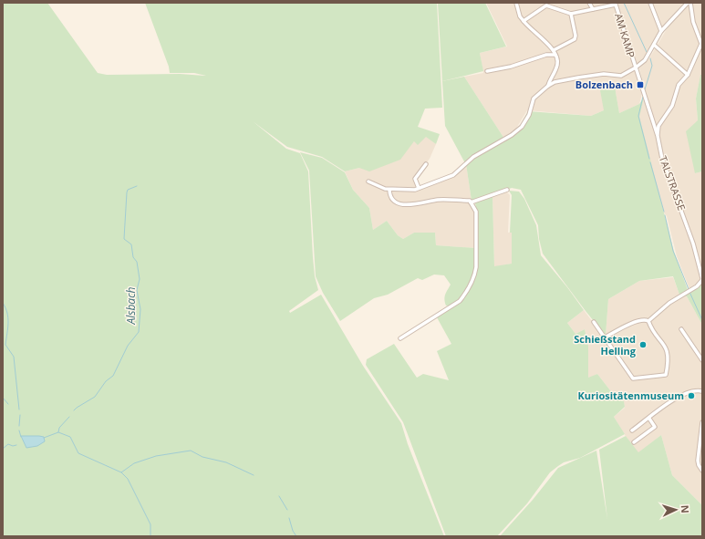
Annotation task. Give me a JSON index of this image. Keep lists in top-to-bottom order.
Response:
{
  "streets": {
    "street": ["AM KAMP", "TALSTRASSE"]
  },
  "crossings": [
    ["AM KAMP", "TALSTRASSE"]
  ],
  "water": ["Alsbach"],
  "places": {
    "transit": ["Bolzenbach"],
    "other": ["Schießstand Helling", "Kuriositätenmuseum"]
  },
  "north": "right"
}
